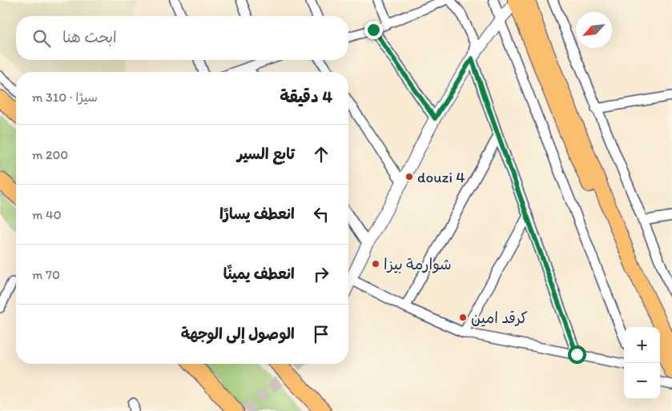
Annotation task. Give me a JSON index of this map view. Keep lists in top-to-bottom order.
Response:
{
  "places": ["douzi 4", "شوارمة بيزا", "كرقد امين"],
  "north": "bottom left",
  "page": {
    "search": "ابحث هنا",
    "heading": ["4 دقيقة", "سيرًا · 310 m"],
    "list": [
      ["تابع السير", "200 m"],
      ["انعطف يسارًا", "40 m"],
      ["انعطف يمينًا", "70 m"],
      "الوصول إلى الوجهة"
    ],
    "map_buttons": ["+", "−"]
  }
}
